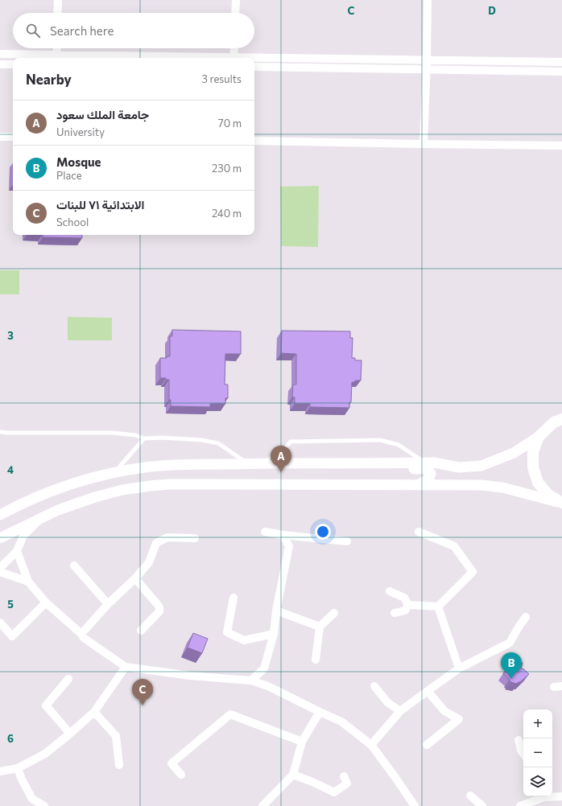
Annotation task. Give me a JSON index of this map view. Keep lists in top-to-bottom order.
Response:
{
  "page": {
    "search": "Search here",
    "heading": ["Nearby", "3 results"],
    "list": [
      {
        "mark": "A",
        "name": "جامعة الملك سعود",
        "note": "University",
        "value": "70 m"
      },
      {
        "mark": "B",
        "name": "Mosque",
        "note": "Place",
        "value": "230 m"
      },
      {
        "mark": "C",
        "name": "الابتدائية ٧١ للبنات",
        "note": "School",
        "value": "240 m"
      }
    ],
    "pins": ["A", "B", "C"],
    "map_buttons": ["+", "−"]
  },
  "grid": {
    "columns": ["C", "D"],
    "rows": [
      "3",
      "4",
      "5",
      "6"
    ]
  }
}
